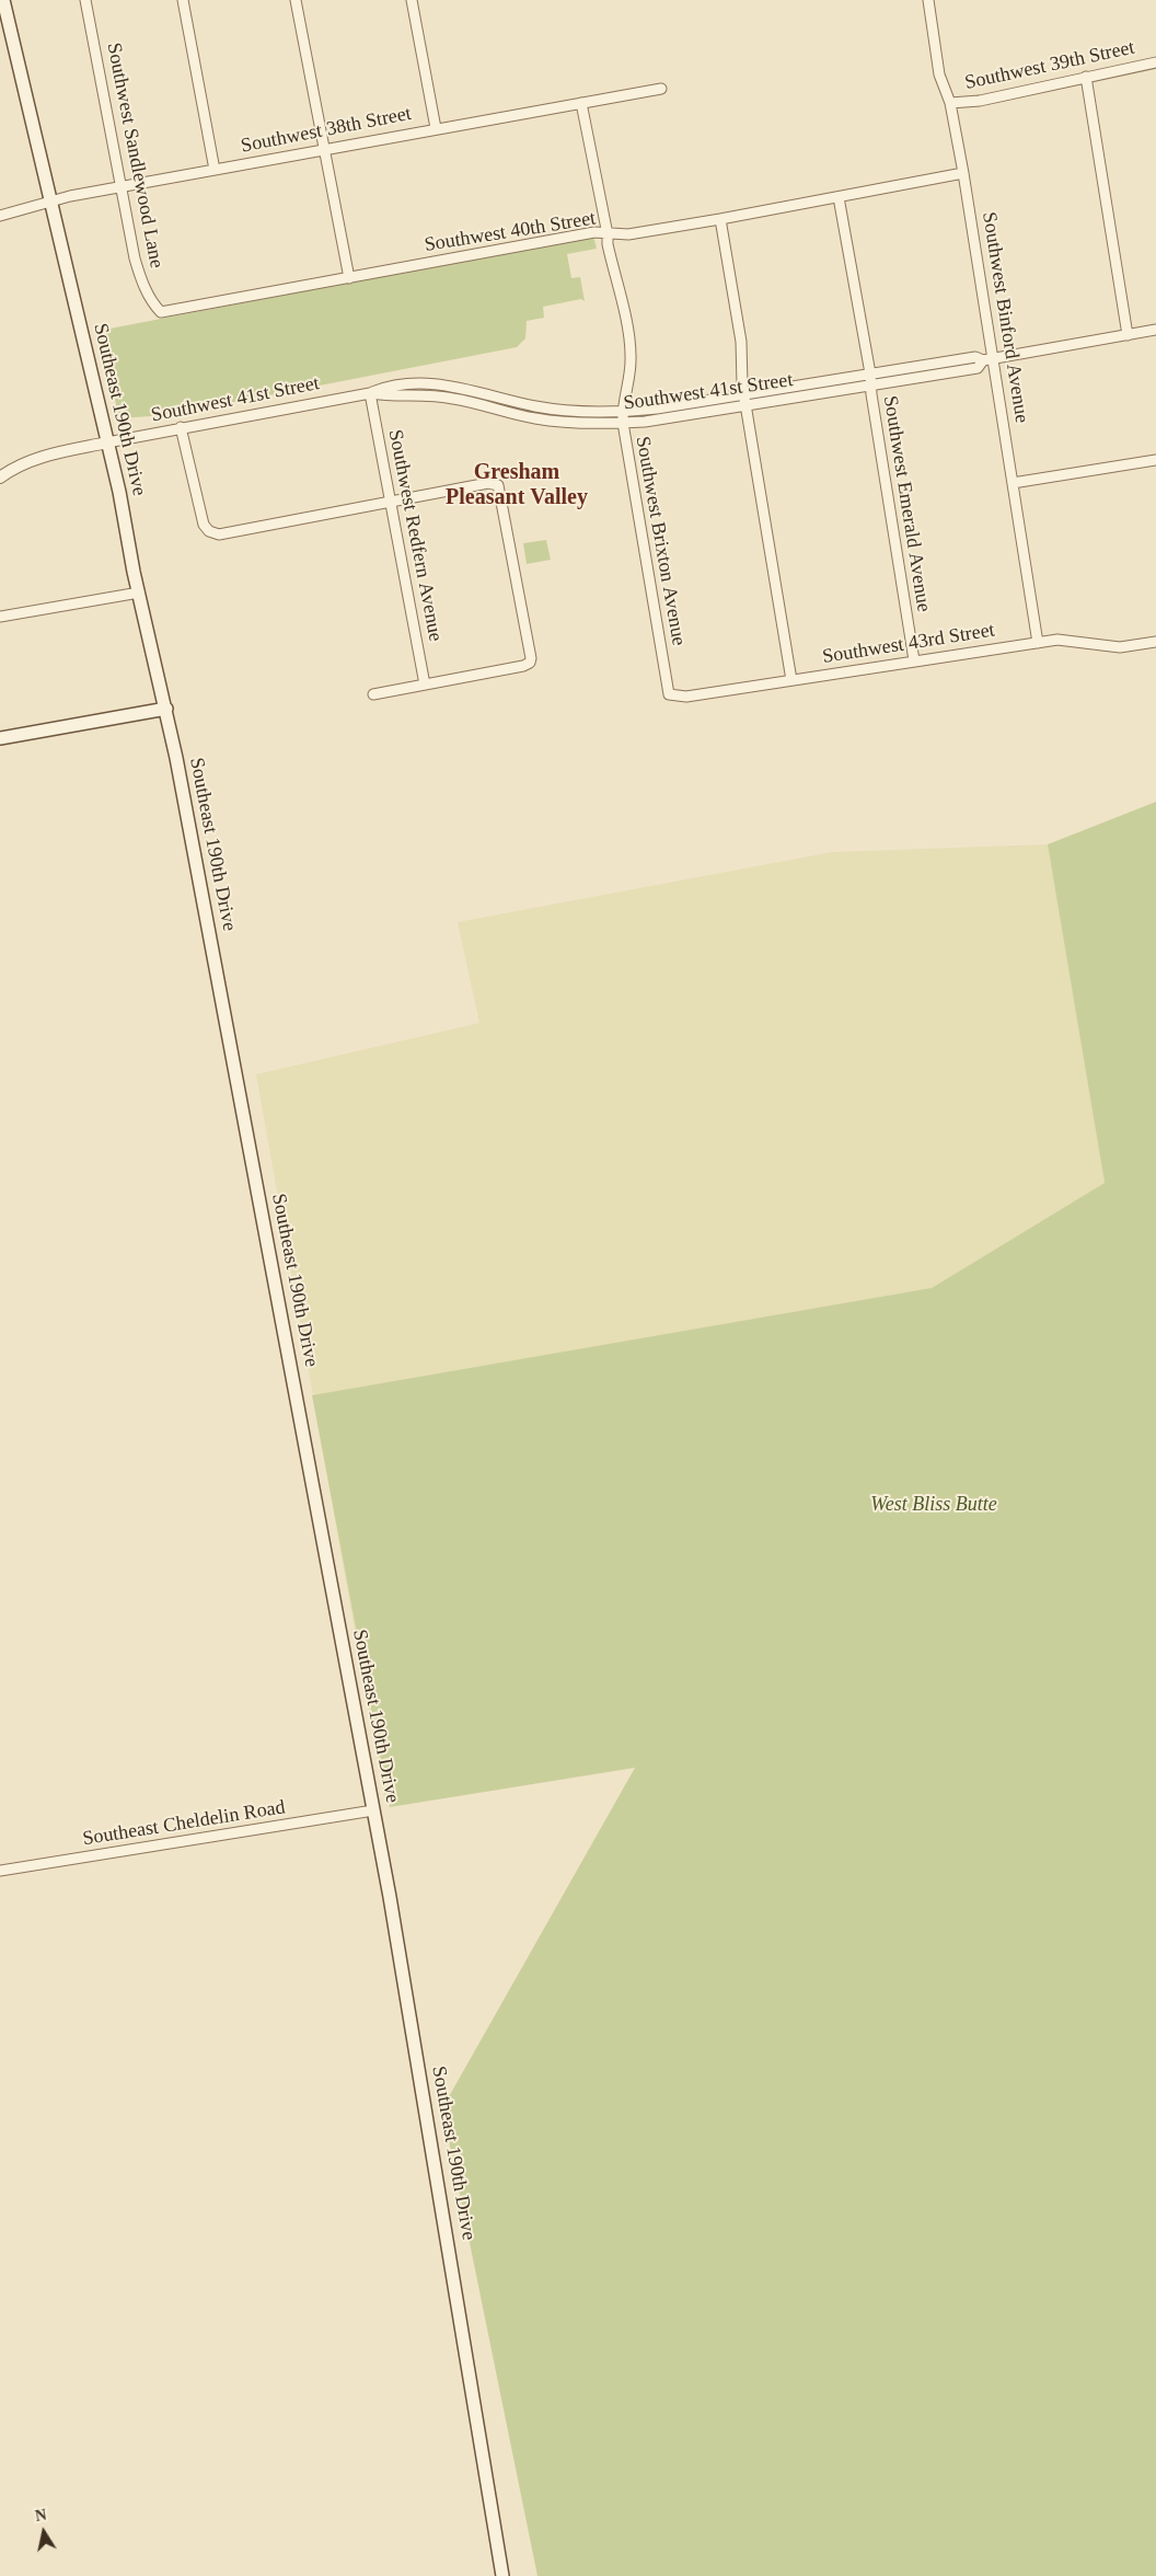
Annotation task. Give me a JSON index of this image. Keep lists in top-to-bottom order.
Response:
{
  "streets": {
    "main road": ["Southeast 190th Drive"],
    "street": [
      "Southwest 39th Street",
      "Southwest 38th Street",
      "Southwest Sandlewood Lane",
      "Southwest 40th Street",
      "Southwest Binford Avenue",
      "Southwest 41st Street",
      "Southwest Emerald Avenue",
      "Southwest Redfern Avenue",
      "Southwest Brixton Avenue",
      "Southwest 43rd Street",
      "Southeast Cheldelin Road"
    ]
  },
  "crossings": [
    ["Southwest 39th Street", "Southwest Binford Avenue"],
    ["Southwest 38th Street", "Southwest Sandlewood Lane"],
    ["Southwest 38th Street", "Southeast 190th Drive"],
    ["Southwest 38th Street", "Southwest Brixton Avenue"],
    ["Southwest Sandlewood Lane", "Southwest 40th Street"],
    ["Southwest 40th Street", "Southwest Binford Avenue"],
    ["Southwest 40th Street", "Southwest Emerald Avenue"],
    ["Southwest 40th Street", "Southwest Brixton Avenue"],
    ["Southwest Binford Avenue", "Southwest 41st Street"],
    ["Southwest Binford Avenue", "Southwest 43rd Street"],
    ["Southwest 41st Street", "Southeast 190th Drive"],
    ["Southwest 41st Street", "Southwest Emerald Avenue"],
    ["Southwest 41st Street", "Southwest Redfern Avenue"],
    ["Southwest 41st Street", "Southwest Brixton Avenue"],
    ["Southeast 190th Drive", "Southeast Cheldelin Road"],
    ["Southwest Emerald Avenue", "Southwest 43rd Street"],
    ["Southwest Brixton Avenue", "Southwest 43rd Street"]
  ],
  "districts": ["Gresham Pleasant Valley"],
  "parks": ["West Bliss Butte"],
  "north": "top"
}
